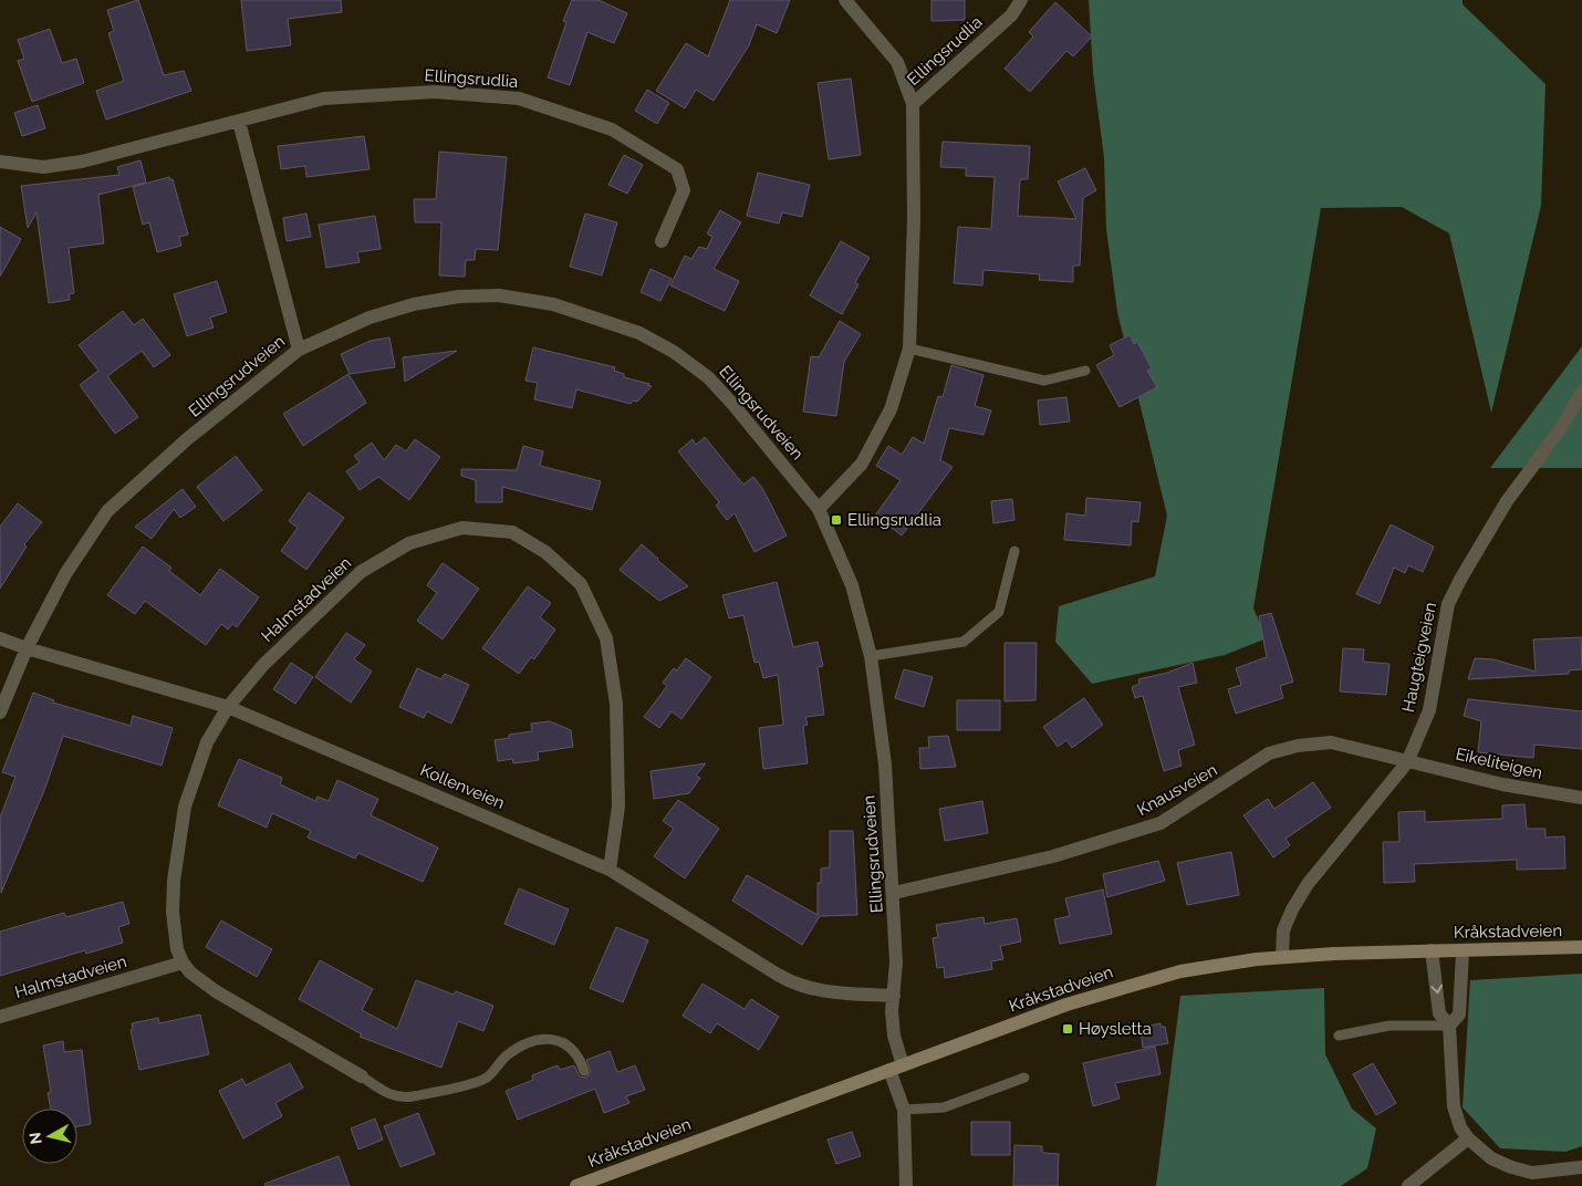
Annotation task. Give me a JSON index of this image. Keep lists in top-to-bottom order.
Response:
{
  "streets": {
    "main road": ["Kråkstadveien"],
    "street": [
      "Ellingsrudlia",
      "Ellingsrudveien",
      "Halmstadveien",
      "Haugteigveien",
      "Eikeliteigen",
      "Kollenveien",
      "Knausveien"
    ]
  },
  "crossings": [
    ["Ellingsrudlia", "Ellingsrudveien"],
    ["Ellingsrudveien", "Kollenveien"],
    ["Ellingsrudveien", "Knausveien"],
    ["Ellingsrudveien", "Kråkstadveien"],
    ["Halmstadveien", "Kollenveien"],
    ["Haugteigveien", "Eikeliteigen"],
    ["Haugteigveien", "Knausveien"],
    ["Haugteigveien", "Kråkstadveien"],
    ["Eikeliteigen", "Knausveien"]
  ],
  "places": {
    "transit": ["Ellingsrudlia", "Høysletta"]
  },
  "north": "left"
}
